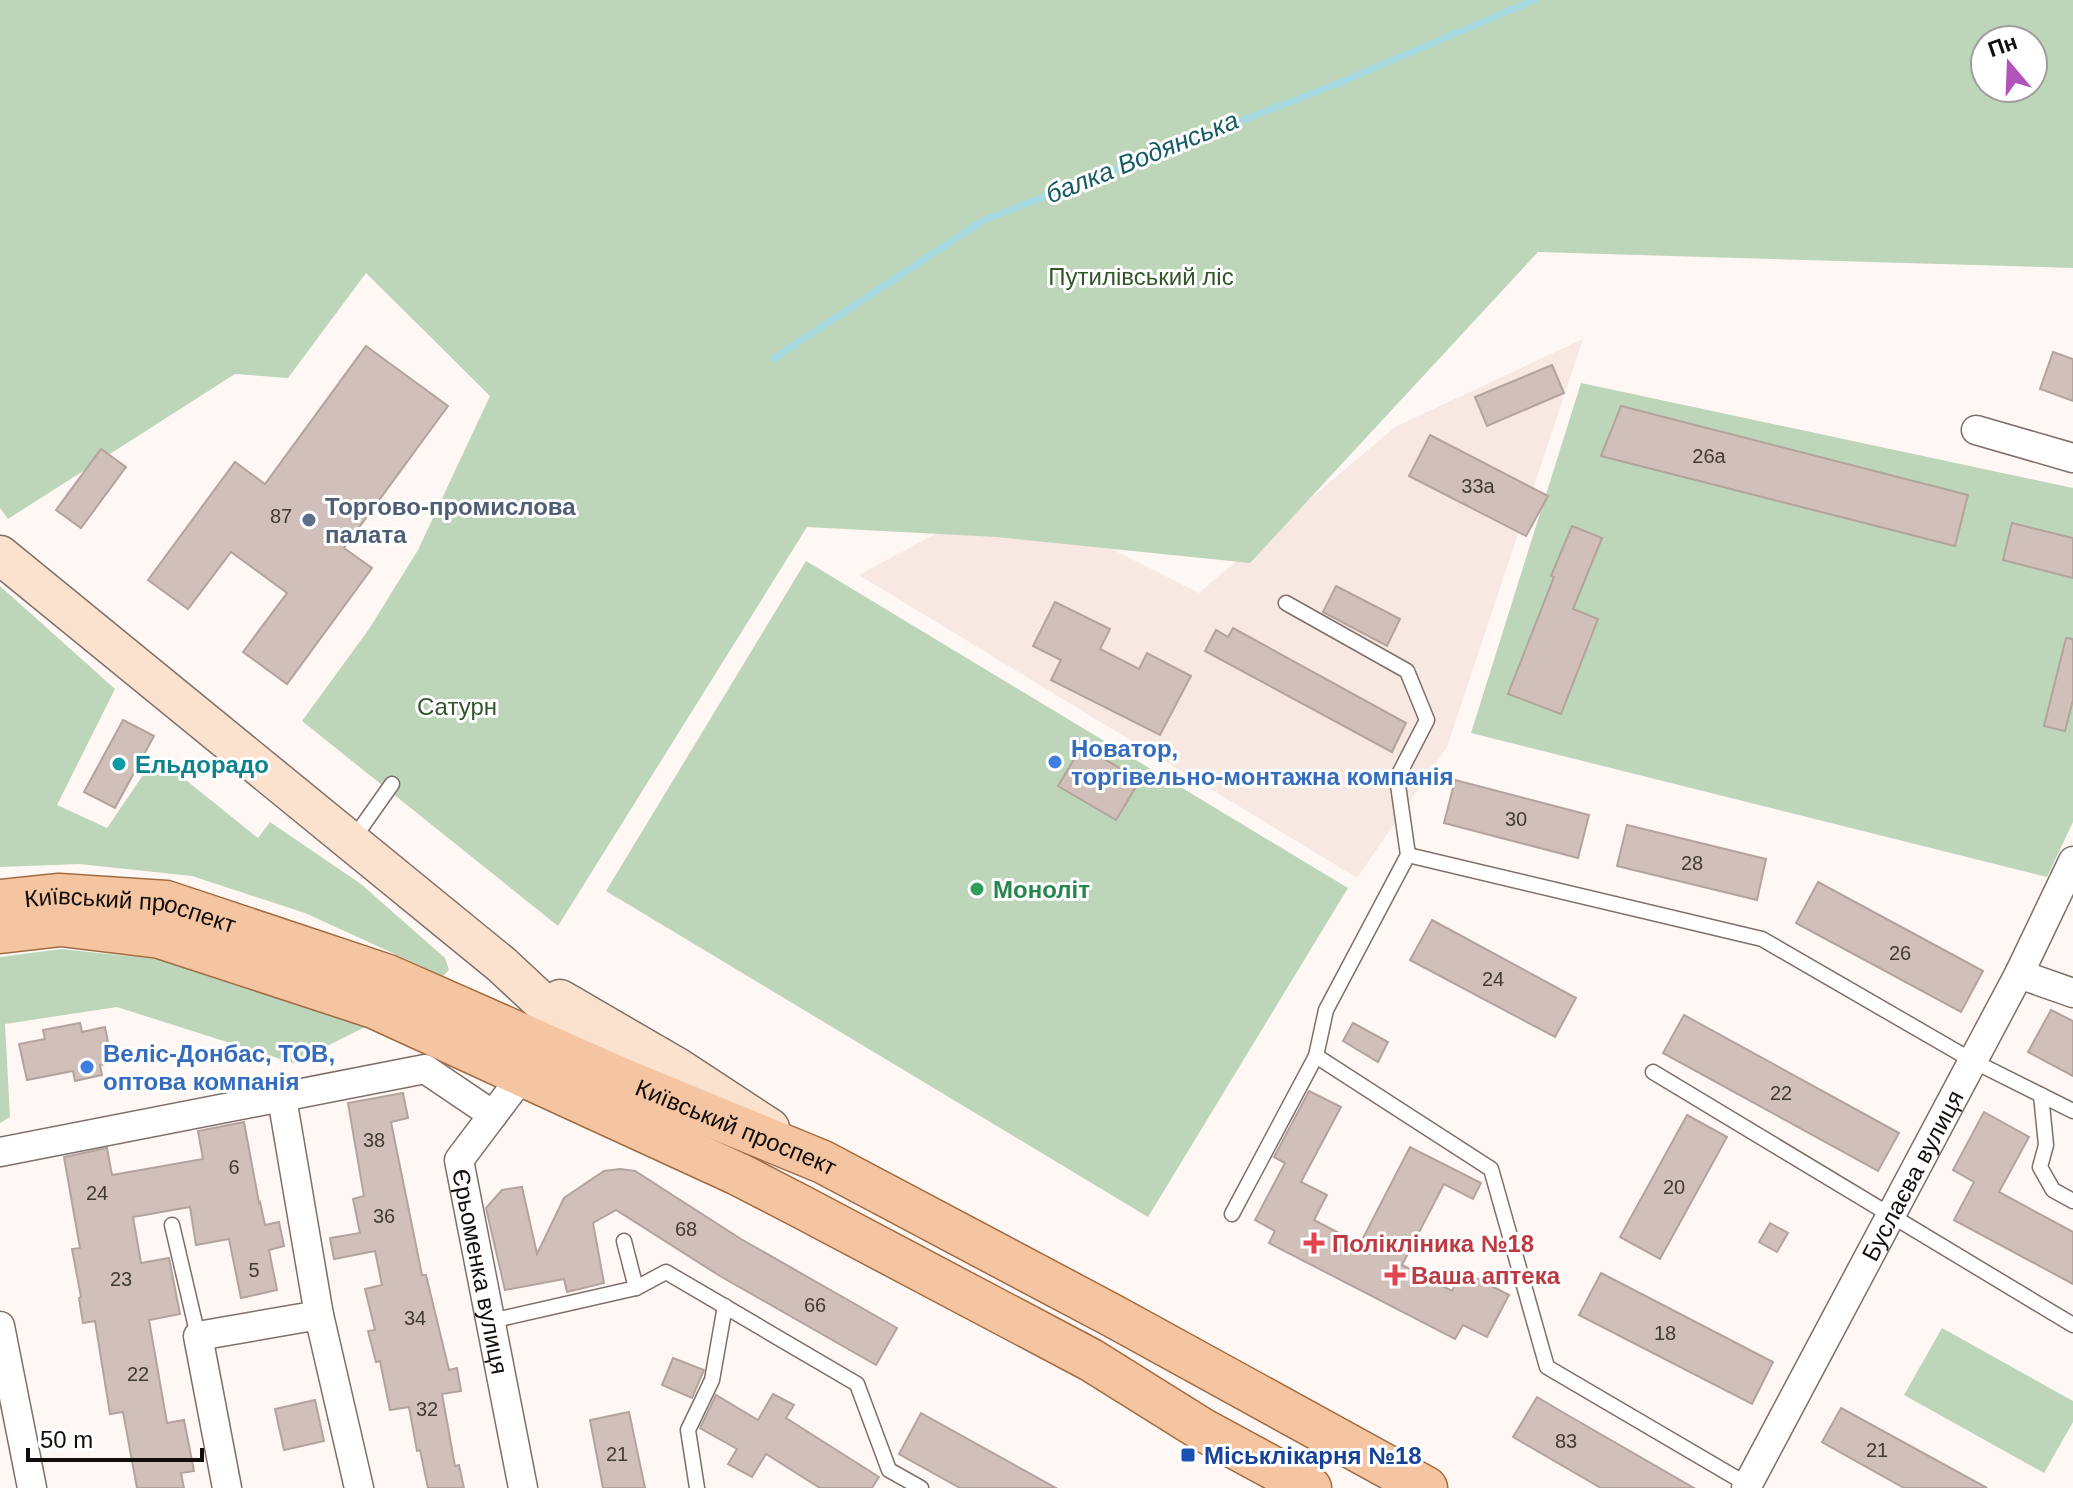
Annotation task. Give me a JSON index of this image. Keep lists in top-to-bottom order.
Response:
{
  "streets": {
    "main road": ["Київський проспект"],
    "street": ["Буслаєва вулиця", "Єрьоменка вулиця"]
  },
  "crossings": [
    ["Київський проспект", "Єрьоменка вулиця"]
  ],
  "water": ["балка Водянська"],
  "parks": ["Путилівський ліс", "Сатурн"],
  "places": {
    "other": [
      "Торгово-промислова палата",
      "Новатор, торгівельно-монтажна компанія",
      "Ельдорадо",
      "Моноліт",
      "Веліс-Донбас, ТОВ, оптова компанія"
    ],
    "health": ["Полікліника №18", "Ваша аптека"],
    "transit": ["Міськлікарня №18"]
  },
  "house_numbers": [
    "26а",
    "33а",
    "87",
    "30",
    "28",
    "26",
    "24",
    "22",
    "38",
    "6",
    "20",
    "24",
    "36",
    "68",
    "5",
    "23",
    "66",
    "34",
    "18",
    "22",
    "32",
    "83",
    "21",
    "21"
  ],
  "scale_bar": "50 m",
  "north": "top"
}
